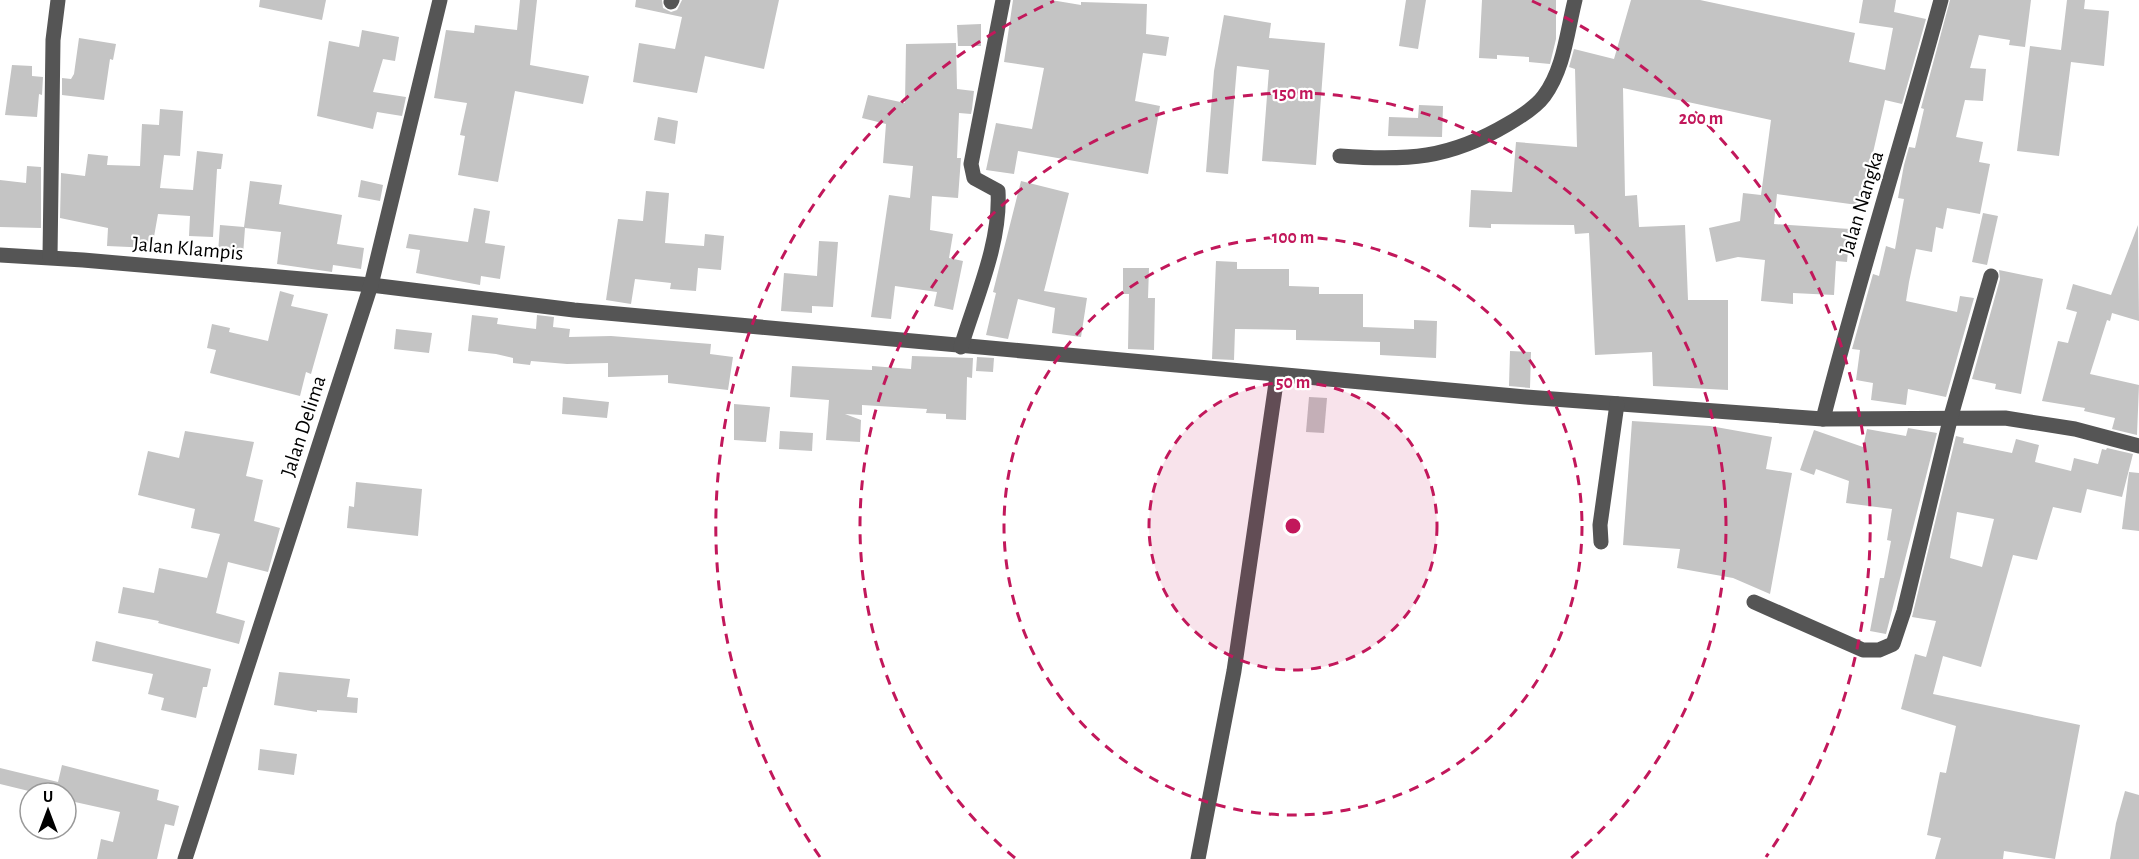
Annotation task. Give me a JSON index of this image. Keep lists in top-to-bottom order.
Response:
{
  "streets": {
    "street": ["Jalan Nangka", "Jalan Klampis", "Jalan Delima"]
  },
  "crossings": [
    ["Jalan Nangka", "Jalan Klampis"],
    ["Jalan Klampis", "Jalan Delima"]
  ],
  "north": "top",
  "rings": [
    "150 m",
    "200 m",
    "100 m",
    "50 m"
  ]
}
